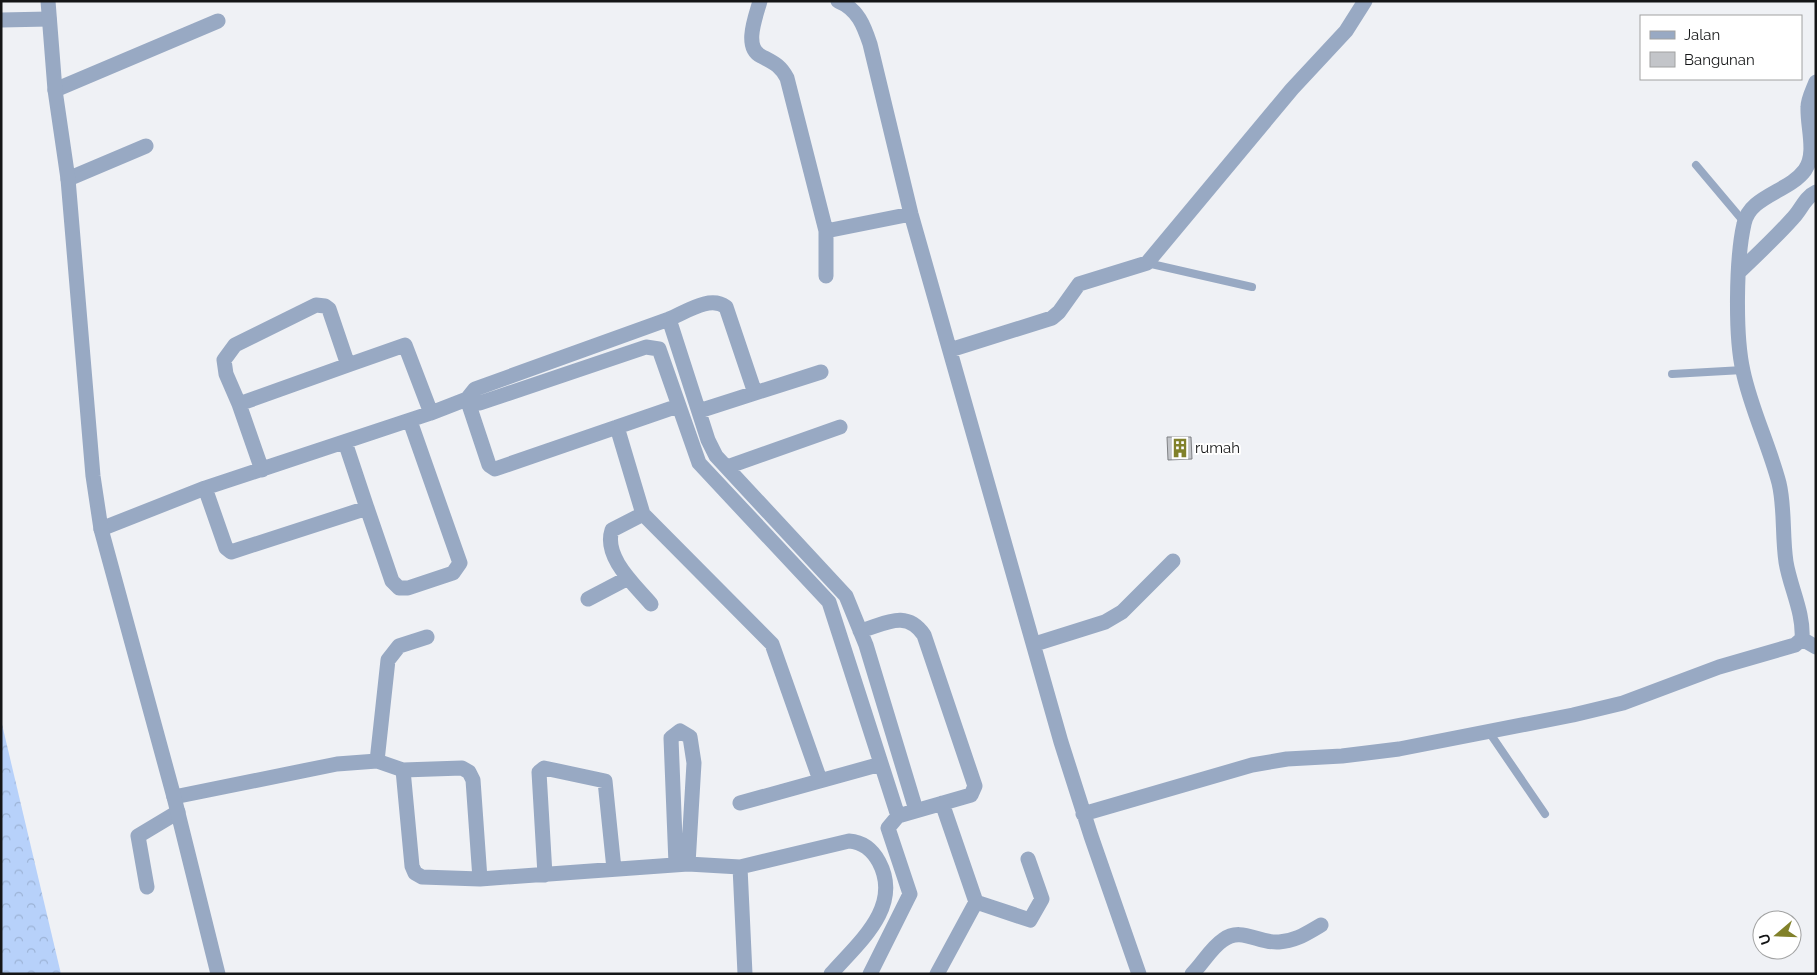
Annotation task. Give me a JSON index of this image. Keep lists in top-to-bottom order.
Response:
{
  "places": {
    "building": ["rumah"]
  },
  "legend": ["Jalan", "Bangunan"],
  "north": "left"
}
